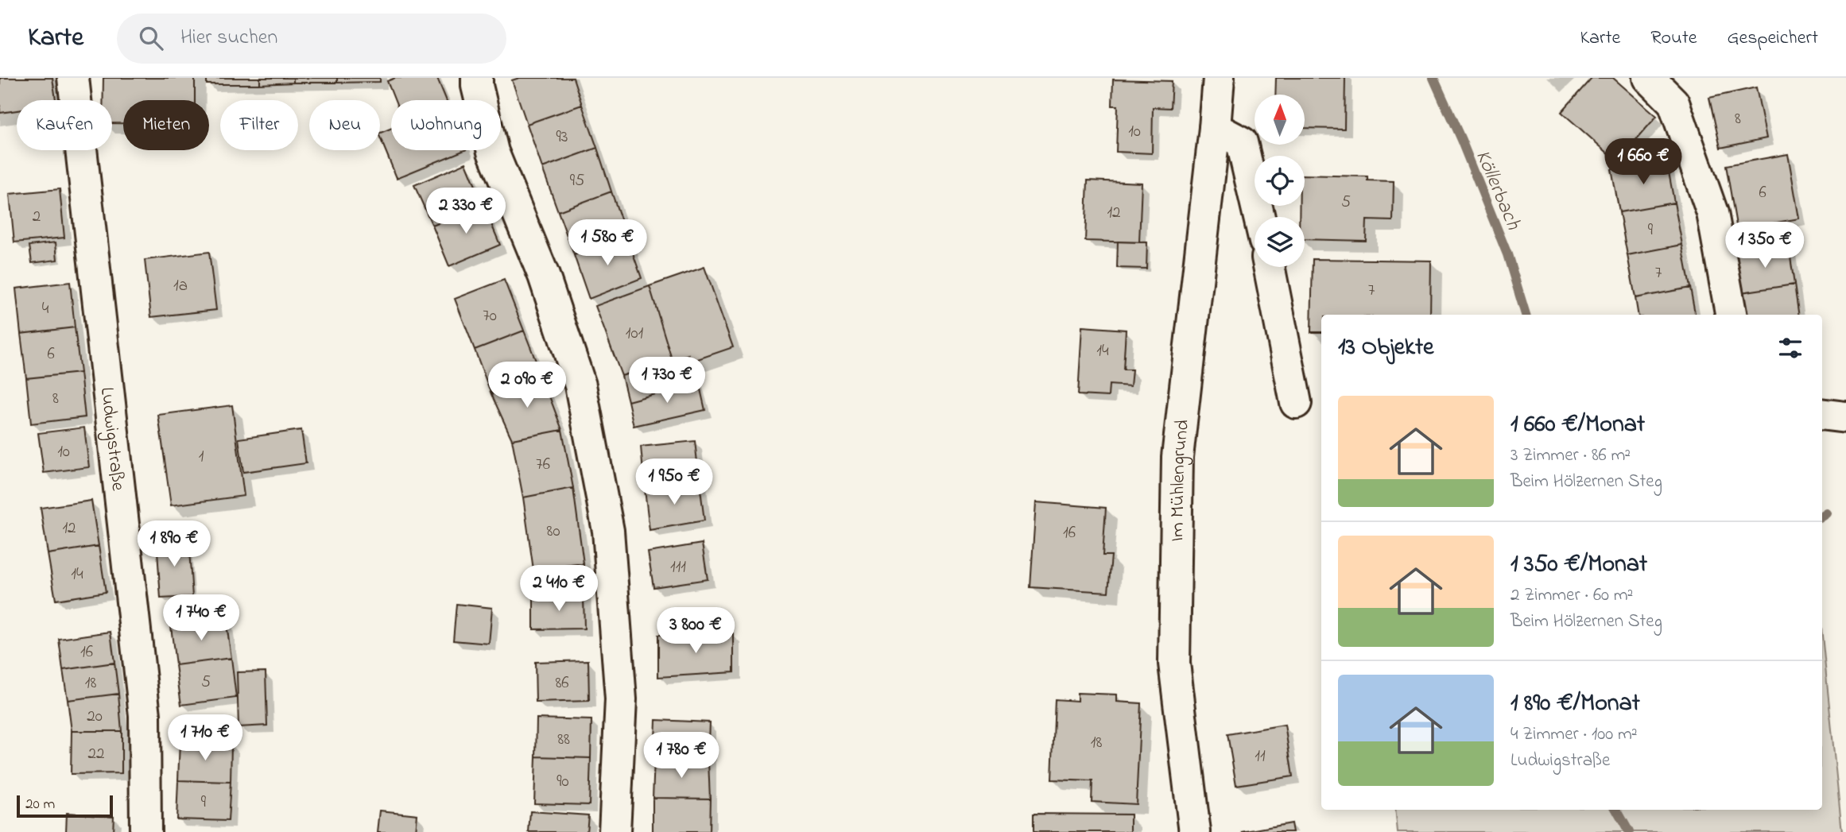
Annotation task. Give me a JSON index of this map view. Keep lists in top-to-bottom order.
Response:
{
  "streets": {
    "street": ["Ludwigstraße", "Im Mühlengrund"]
  },
  "water": ["Köllerbach"],
  "house_numbers": [
    "8",
    "10",
    "93",
    "95",
    "6",
    "5",
    "12",
    "2",
    "9",
    "7",
    "1a",
    "7",
    "4",
    "70",
    "101",
    "14",
    "6",
    "8",
    "10",
    "1",
    "76",
    "12",
    "80",
    "16",
    "111",
    "14",
    "16",
    "5",
    "18",
    "86",
    "20",
    "88",
    "18",
    "22",
    "11",
    "90",
    "9"
  ],
  "scale_bar": "20 m",
  "north": "top",
  "page": {
    "header": "Karte",
    "search": "Hier suchen",
    "nav": ["Karte", "Route", "Gespeichert"],
    "chip": [
      "Kaufen",
      "Mieten",
      "Filter",
      "Neu",
      "Wohnung"
    ],
    "price": [
      "1 660 €",
      "2 330 €",
      "1 580 €",
      "1 350 €",
      "1 730 €",
      "2 090 €",
      "1 950 €",
      "1 890 €",
      "2 410 €",
      "1 740 €",
      "3 800 €",
      "1 710 €",
      "1 780 €"
    ],
    "heading": "13 Objekte",
    "list": [
      {
        "name": "1 660 €/Monat",
        "note": "3 Zimmer · 86 m² · Beim Hölzernen Steg"
      },
      {
        "name": "1 350 €/Monat",
        "note": "2 Zimmer · 60 m² · Beim Hölzernen Steg"
      },
      {
        "name": "1 890 €/Monat",
        "note": "4 Zimmer · 100 m² · Ludwigstraße"
      }
    ],
    "scale": "20 m"
  }
}
